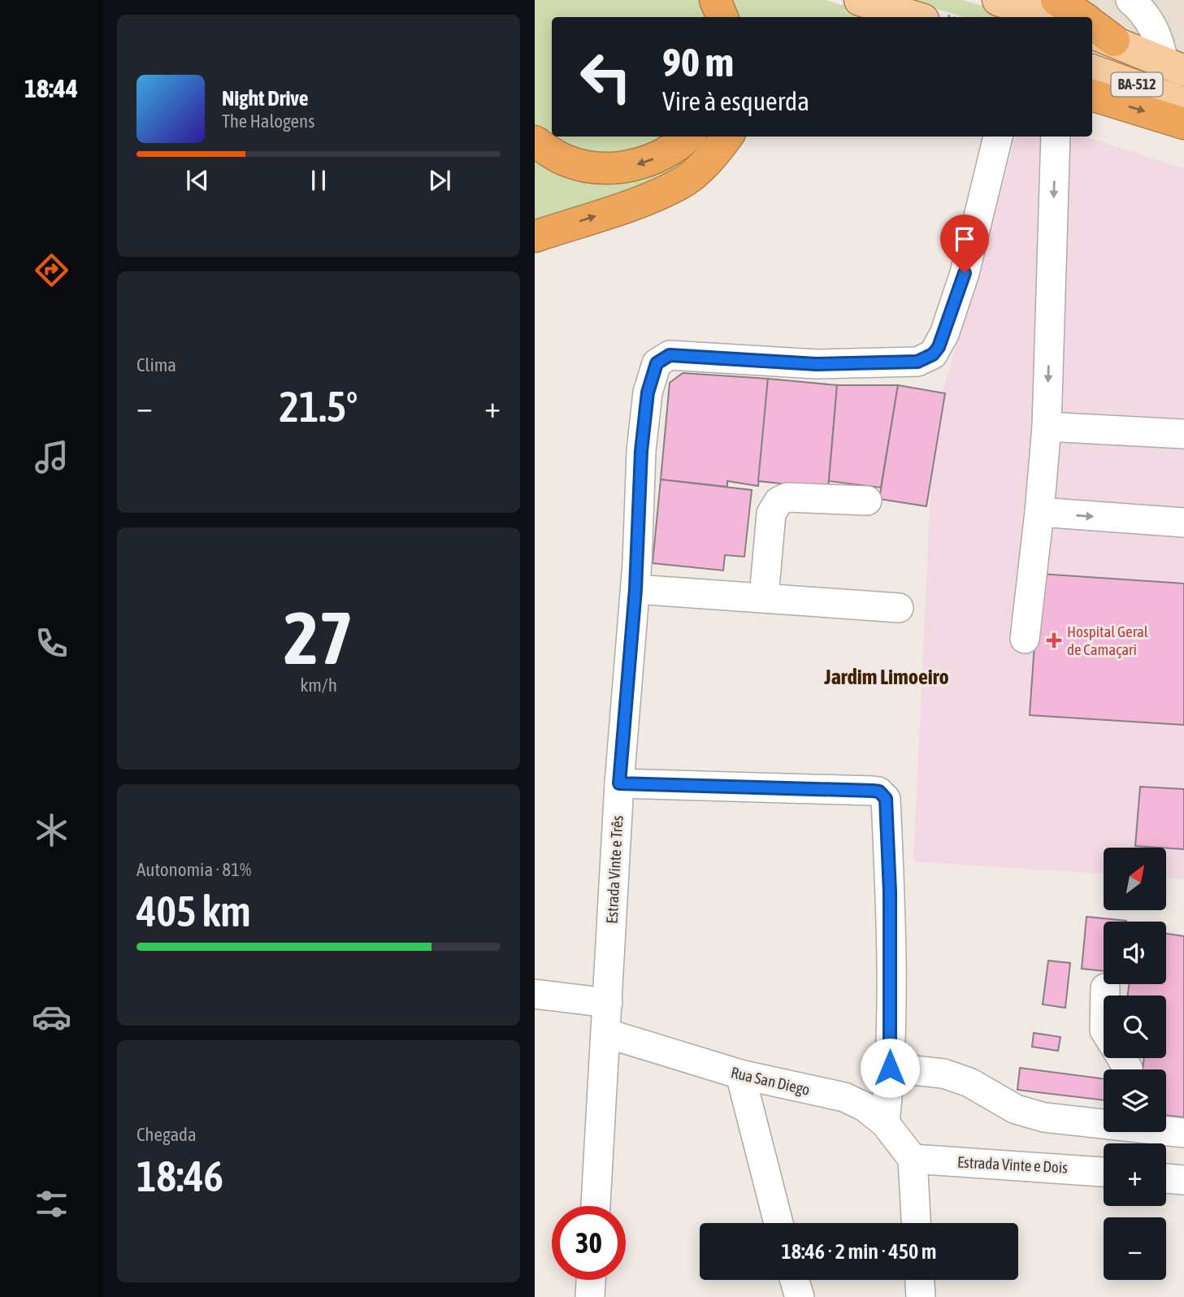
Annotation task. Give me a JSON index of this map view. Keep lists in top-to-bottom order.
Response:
{
  "streets": {
    "main road": ["BA-512"],
    "street": ["Estrada Vinte e Três", "Rua San Diego", "Estrada Vinte e Dois"]
  },
  "crossings": [
    ["Estrada Vinte e Três", "Rua San Diego"],
    ["Rua San Diego", "Estrada Vinte e Dois"]
  ],
  "districts": ["Jardim Limoeiro"],
  "places": {
    "health": ["Hospital Geral de Camaçari"]
  },
  "north": "top right",
  "page": {
    "tabs": "18:44",
    "turn": ["90 m", "Vire à esquerda"],
    "song": ["Night Drive", "The Halogens"],
    "tile": [
      "Clima",
      ["27", "km/h"],
      ["Autonomia · 81%", "405 km"],
      ["Chegada", "18:46"]
    ],
    "heat": ["−", "21.5°", "+"],
    "map_buttons": ["+", "−"],
    "limit": "30",
    "trip": "18:46 · 2 min · 450 m"
  }
}
